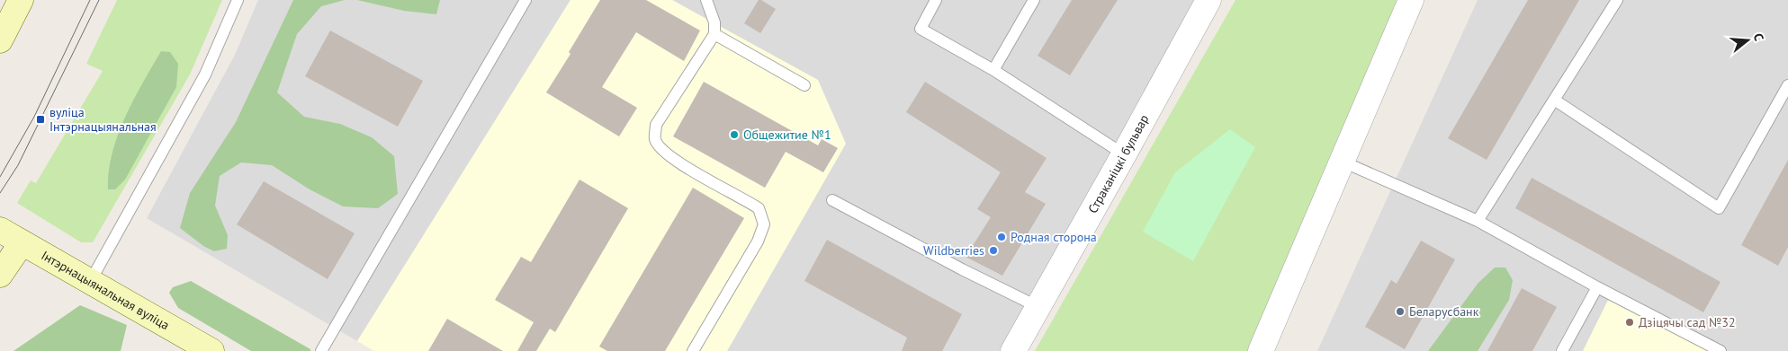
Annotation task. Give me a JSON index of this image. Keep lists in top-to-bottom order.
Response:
{
  "streets": {
    "main road": ["Інтэрнацыянальная вуліца"],
    "street": ["Страканіцкі бульвар"]
  },
  "places": {
    "transit": ["вуліца Інтэрнацыянальная"],
    "other": [
      "Общежитие №1",
      "Родная сторона",
      "Wildberries",
      "Беларусбанк",
      "Дзіцячы сад №32"
    ]
  },
  "north": "right"
}
